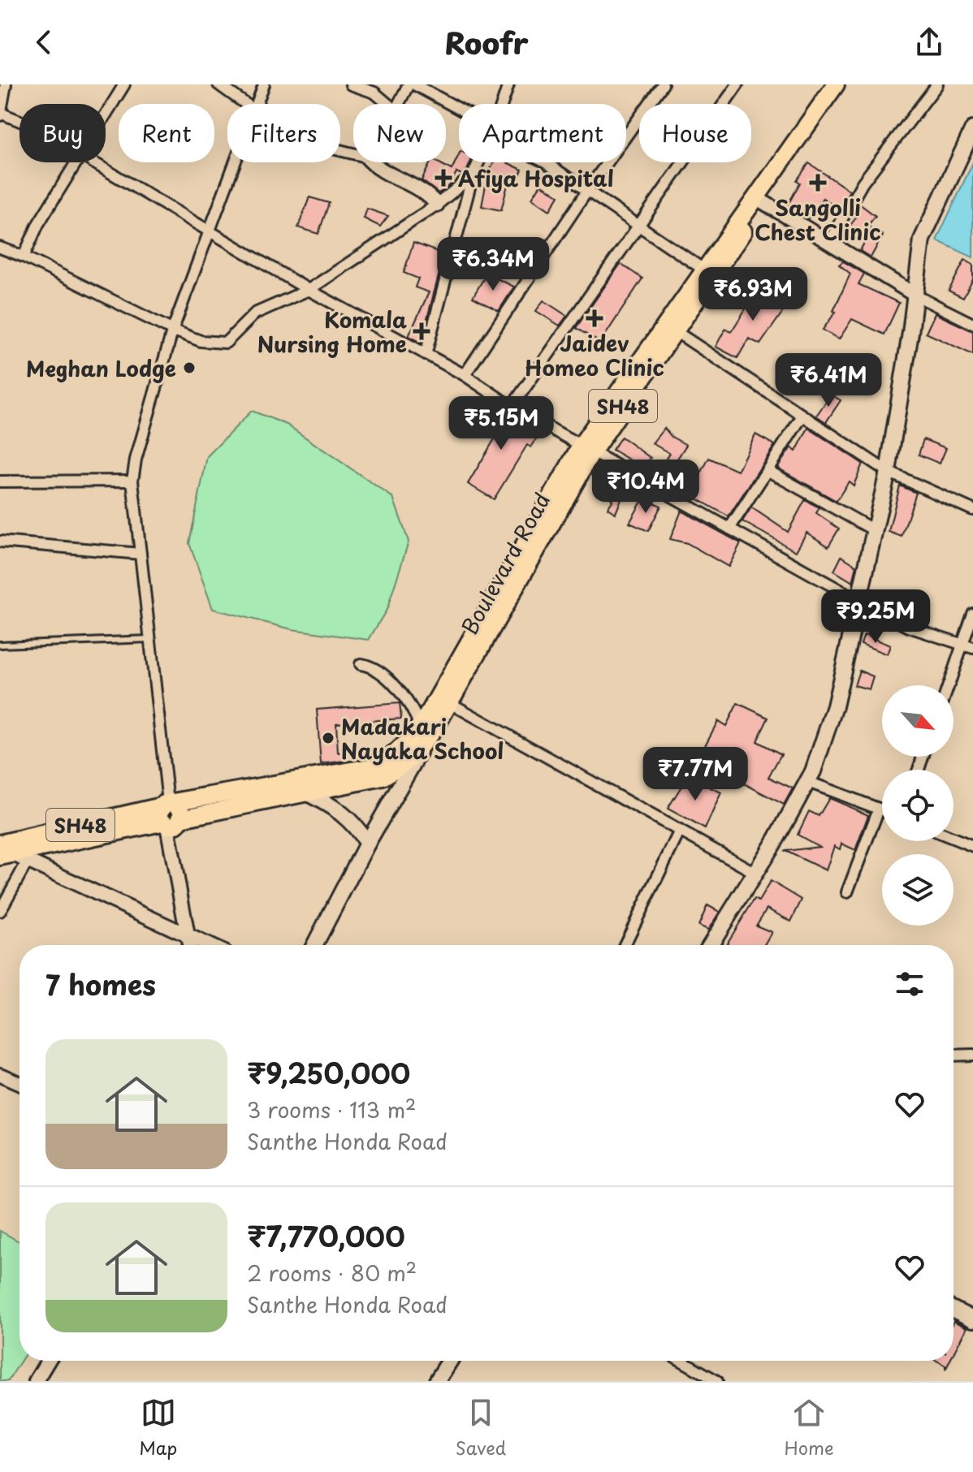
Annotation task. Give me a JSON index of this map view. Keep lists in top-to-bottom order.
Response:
{
  "streets": {
    "main road": ["SH48", "Boulevard Road"]
  },
  "crossings": [
    ["SH48", "Boulevard Road"]
  ],
  "places": {
    "health": [
      "Afiya Hospital",
      "Sangolli Chest Clinic",
      "Jaidev Homeo Clinic",
      "Komala Nursing Home"
    ],
    "other": ["Meghan Lodge", "Madakari Nayaka School"]
  },
  "north": "bottom right",
  "page": {
    "header": "Roofr",
    "chip": [
      "Buy",
      "Rent",
      "Filters",
      "New",
      "Apartment",
      "House"
    ],
    "price": [
      "₹6.34M",
      "₹6.93M",
      "₹6.41M",
      "₹5.15M",
      "₹10.4M",
      "₹9.25M",
      "₹7.77M"
    ],
    "heading": "7 homes",
    "list": [
      {
        "name": "₹9,250,000",
        "note": "3 rooms · 113 m² · Santhe Honda Road"
      },
      {
        "name": "₹7,770,000",
        "note": "2 rooms · 80 m² · Santhe Honda Road"
      }
    ],
    "tabs": ["Map", "Saved", "Home"]
  }
}
